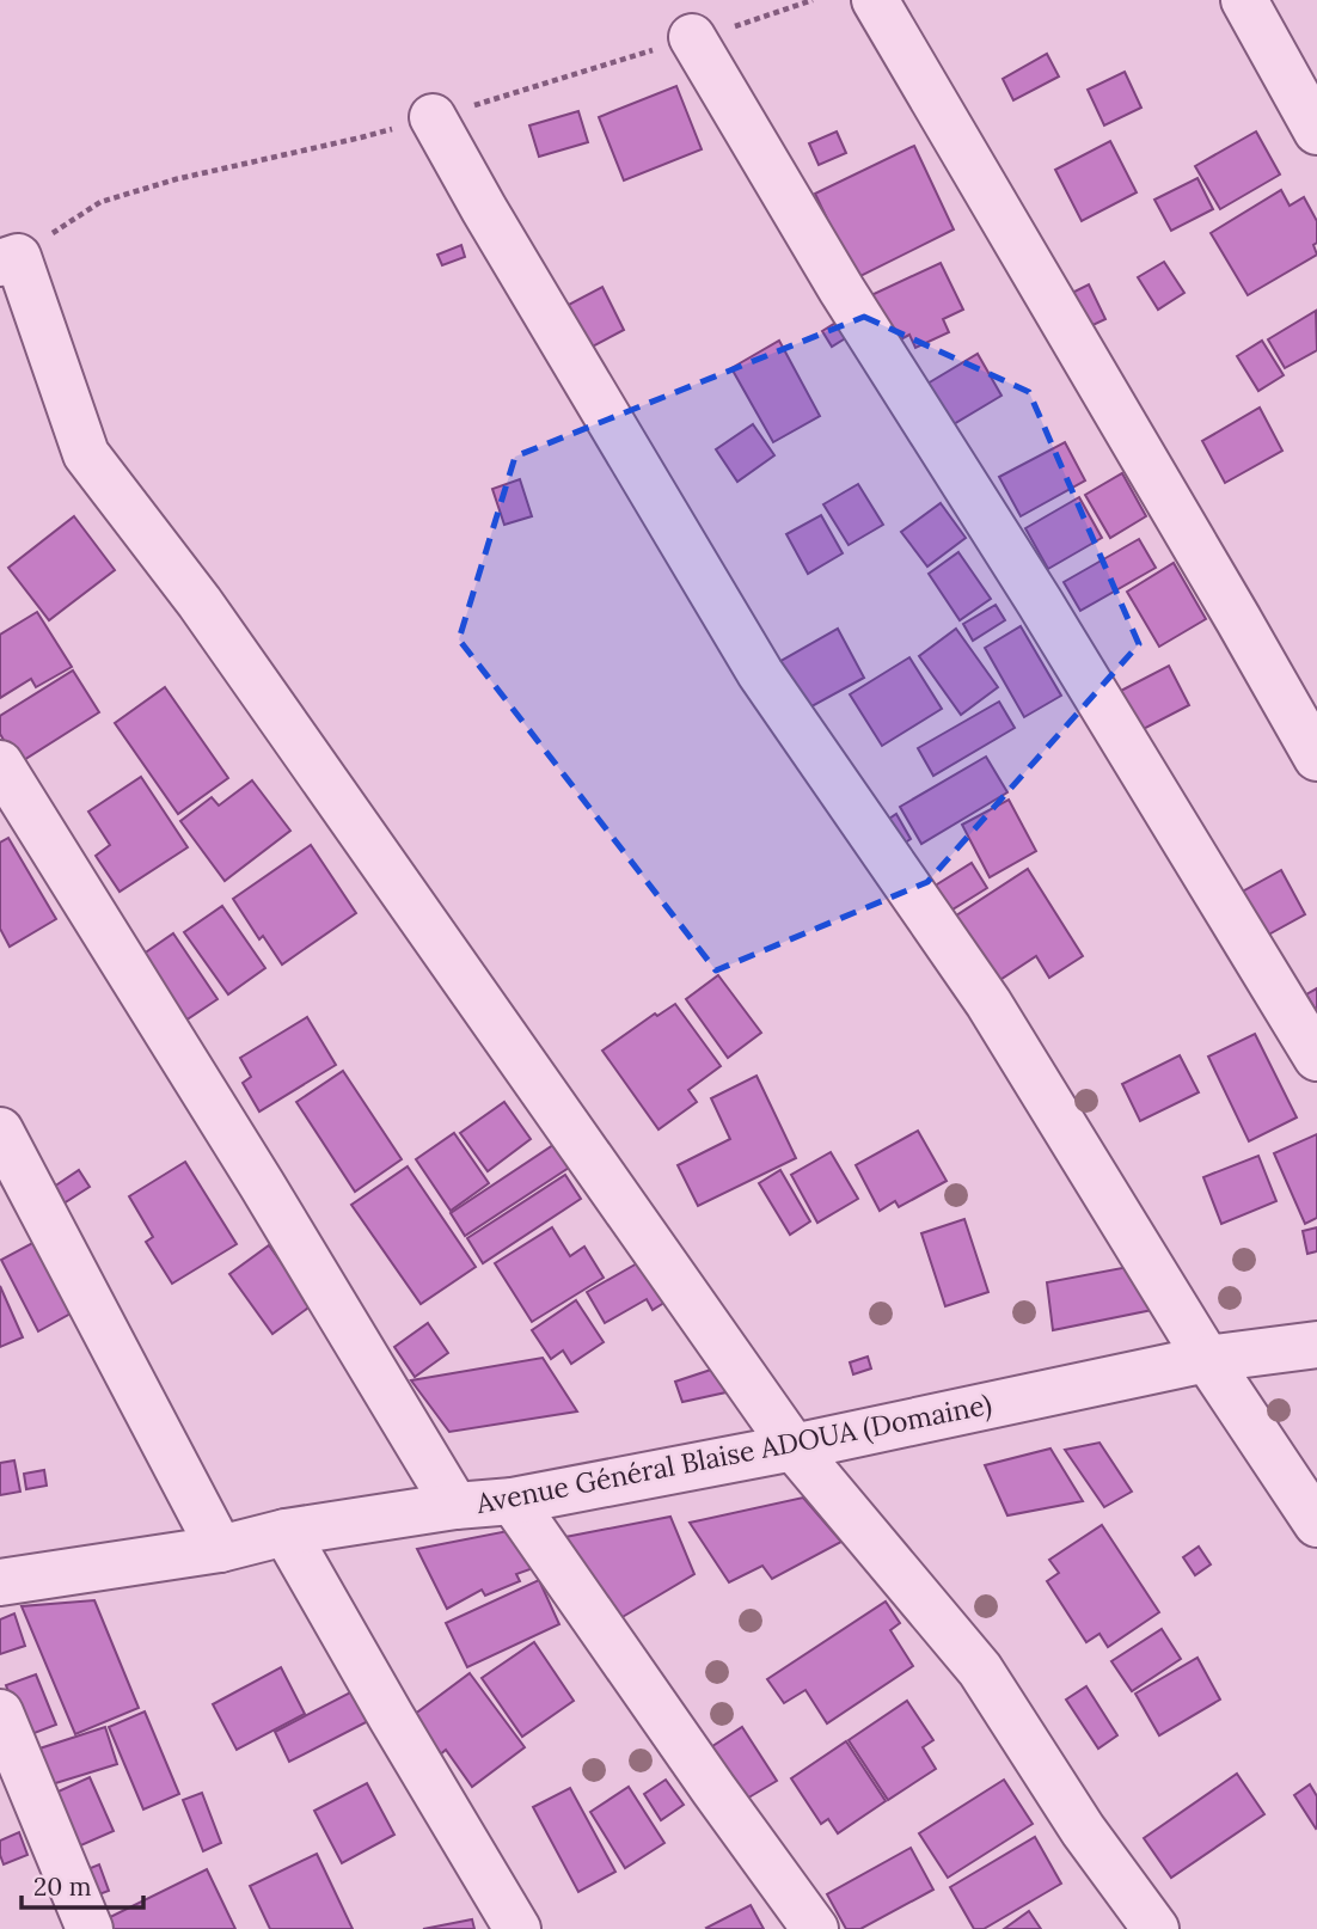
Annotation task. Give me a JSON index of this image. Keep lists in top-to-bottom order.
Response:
{
  "streets": {
    "street": ["Avenue Général Blaise ADOUA (Domaine)"]
  },
  "scale_bar": "20 m"
}
